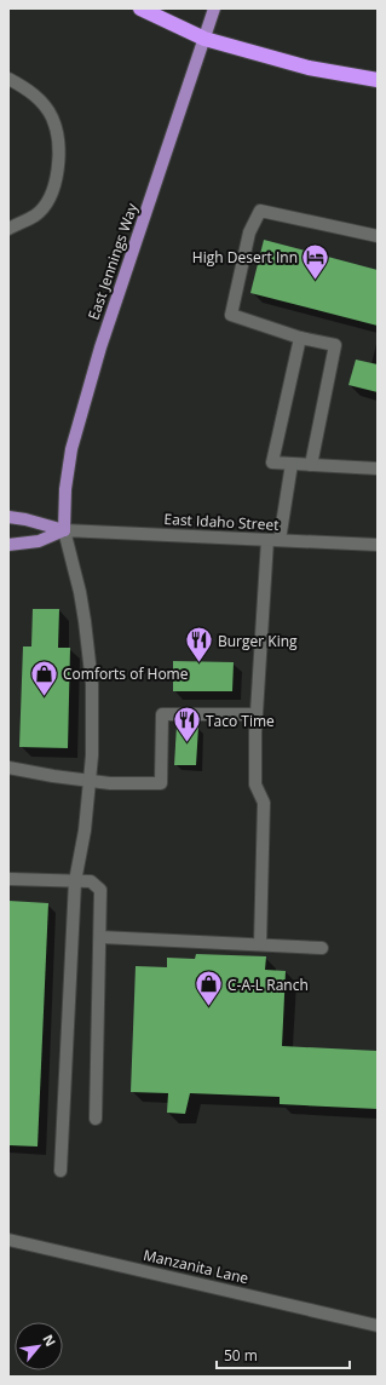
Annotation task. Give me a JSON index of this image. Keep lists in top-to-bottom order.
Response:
{
  "streets": {
    "main road": ["East Jennings Way", "East Idaho Street"],
    "street": ["Manzanita Lane"]
  },
  "crossings": [
    ["East Jennings Way", "East Idaho Street"]
  ],
  "places": {
    "hotel": ["High Desert Inn"],
    "restaurant": ["Burger King", "Taco Time"],
    "shop": ["Comforts of Home", "C-A-L Ranch"]
  },
  "scale_bar": "50 m",
  "north": "top right"
}
